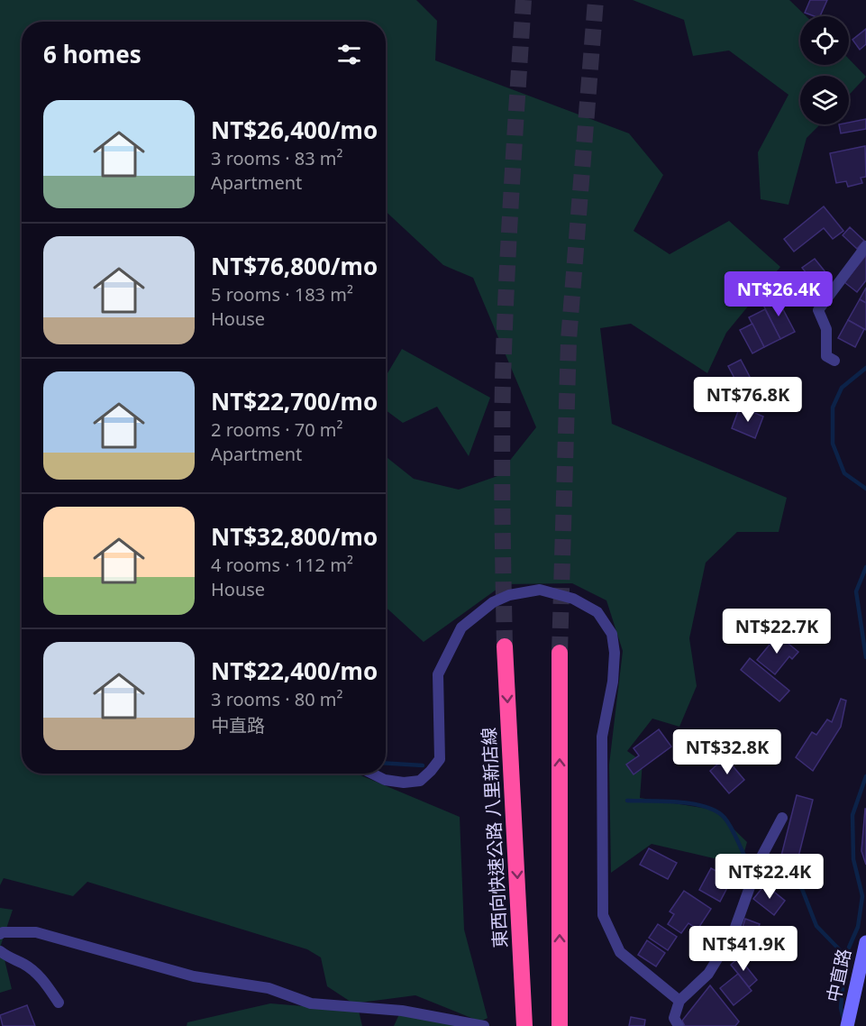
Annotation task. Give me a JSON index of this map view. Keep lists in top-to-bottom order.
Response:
{
  "streets": {
    "highway": ["東西向快速公路 八里新店線"],
    "street": ["中直路"]
  },
  "page": {
    "heading": "6 homes",
    "list": [
      {
        "name": "NT$26,400/mo",
        "note": "3 rooms · 83 m² · Apartment"
      },
      {
        "name": "NT$76,800/mo",
        "note": "5 rooms · 183 m² · House"
      },
      {
        "name": "NT$22,700/mo",
        "note": "2 rooms · 70 m² · Apartment"
      },
      {
        "name": "NT$32,800/mo",
        "note": "4 rooms · 112 m² · House"
      },
      {
        "name": "NT$22,400/mo",
        "note": "3 rooms · 80 m² · 中直路"
      }
    ],
    "price": [
      "NT$26.4K",
      "NT$76.8K",
      "NT$22.7K",
      "NT$32.8K",
      "NT$22.4K",
      "NT$41.9K"
    ]
  }
}
